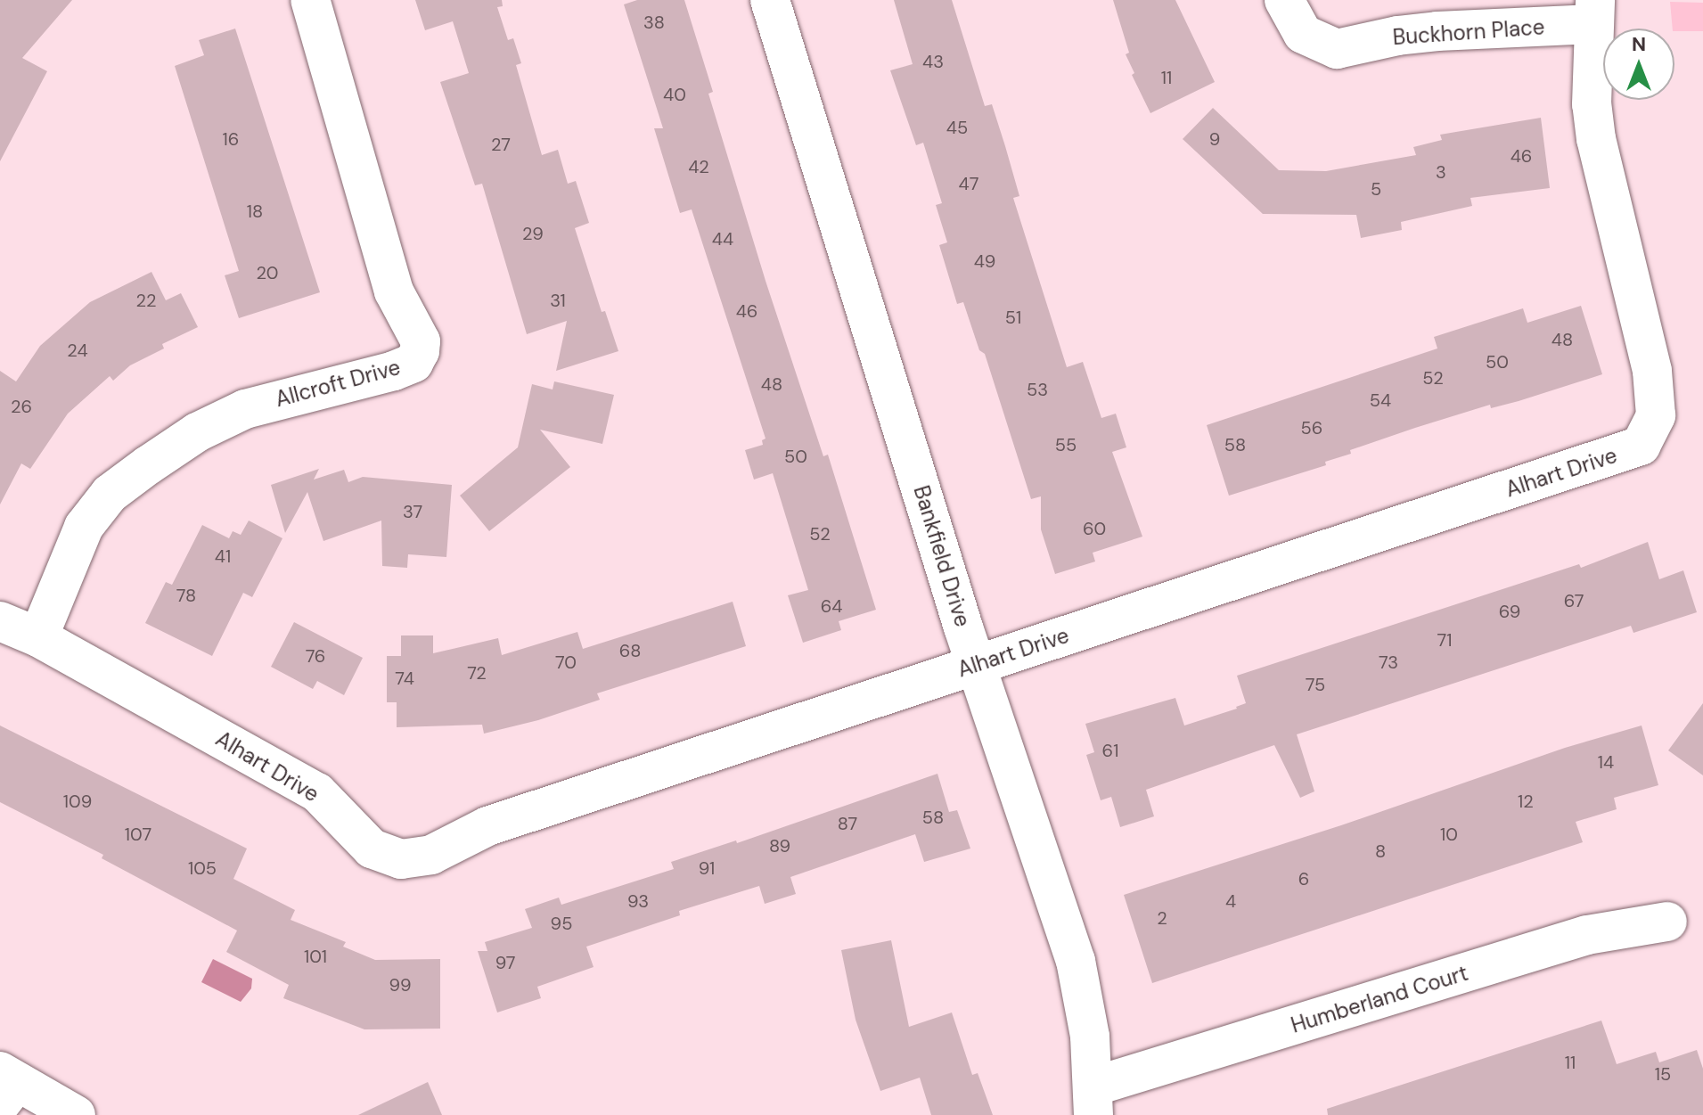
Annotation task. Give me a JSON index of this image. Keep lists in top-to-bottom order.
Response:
{
  "streets": {
    "street": [
      "Buckhorn Place",
      "Allcroft Drive",
      "Alhart Drive",
      "Bankfield Drive",
      "Humberland Court"
    ]
  },
  "crossings": [
    ["Buckhorn Place", "Alhart Drive"],
    ["Allcroft Drive", "Alhart Drive"],
    ["Alhart Drive", "Bankfield Drive"],
    ["Bankfield Drive", "Humberland Court"]
  ],
  "house_numbers": [
    "38",
    "43",
    "11",
    "40",
    "45",
    "16",
    "9",
    "27",
    "46",
    "42",
    "3",
    "47",
    "5",
    "18",
    "29",
    "44",
    "49",
    "20",
    "22",
    "31",
    "46",
    "51",
    "48",
    "24",
    "50",
    "52",
    "48",
    "53",
    "54",
    "26",
    "56",
    "55",
    "58",
    "50",
    "37",
    "60",
    "52",
    "41",
    "78",
    "67",
    "64",
    "69",
    "71",
    "68",
    "76",
    "70",
    "73",
    "72",
    "74",
    "75",
    "61",
    "14",
    "109",
    "12",
    "58",
    "87",
    "107",
    "10",
    "89",
    "8",
    "105",
    "91",
    "6",
    "93",
    "4",
    "2",
    "95",
    "101",
    "97",
    "99",
    "11",
    "15"
  ],
  "north": "top"
}
